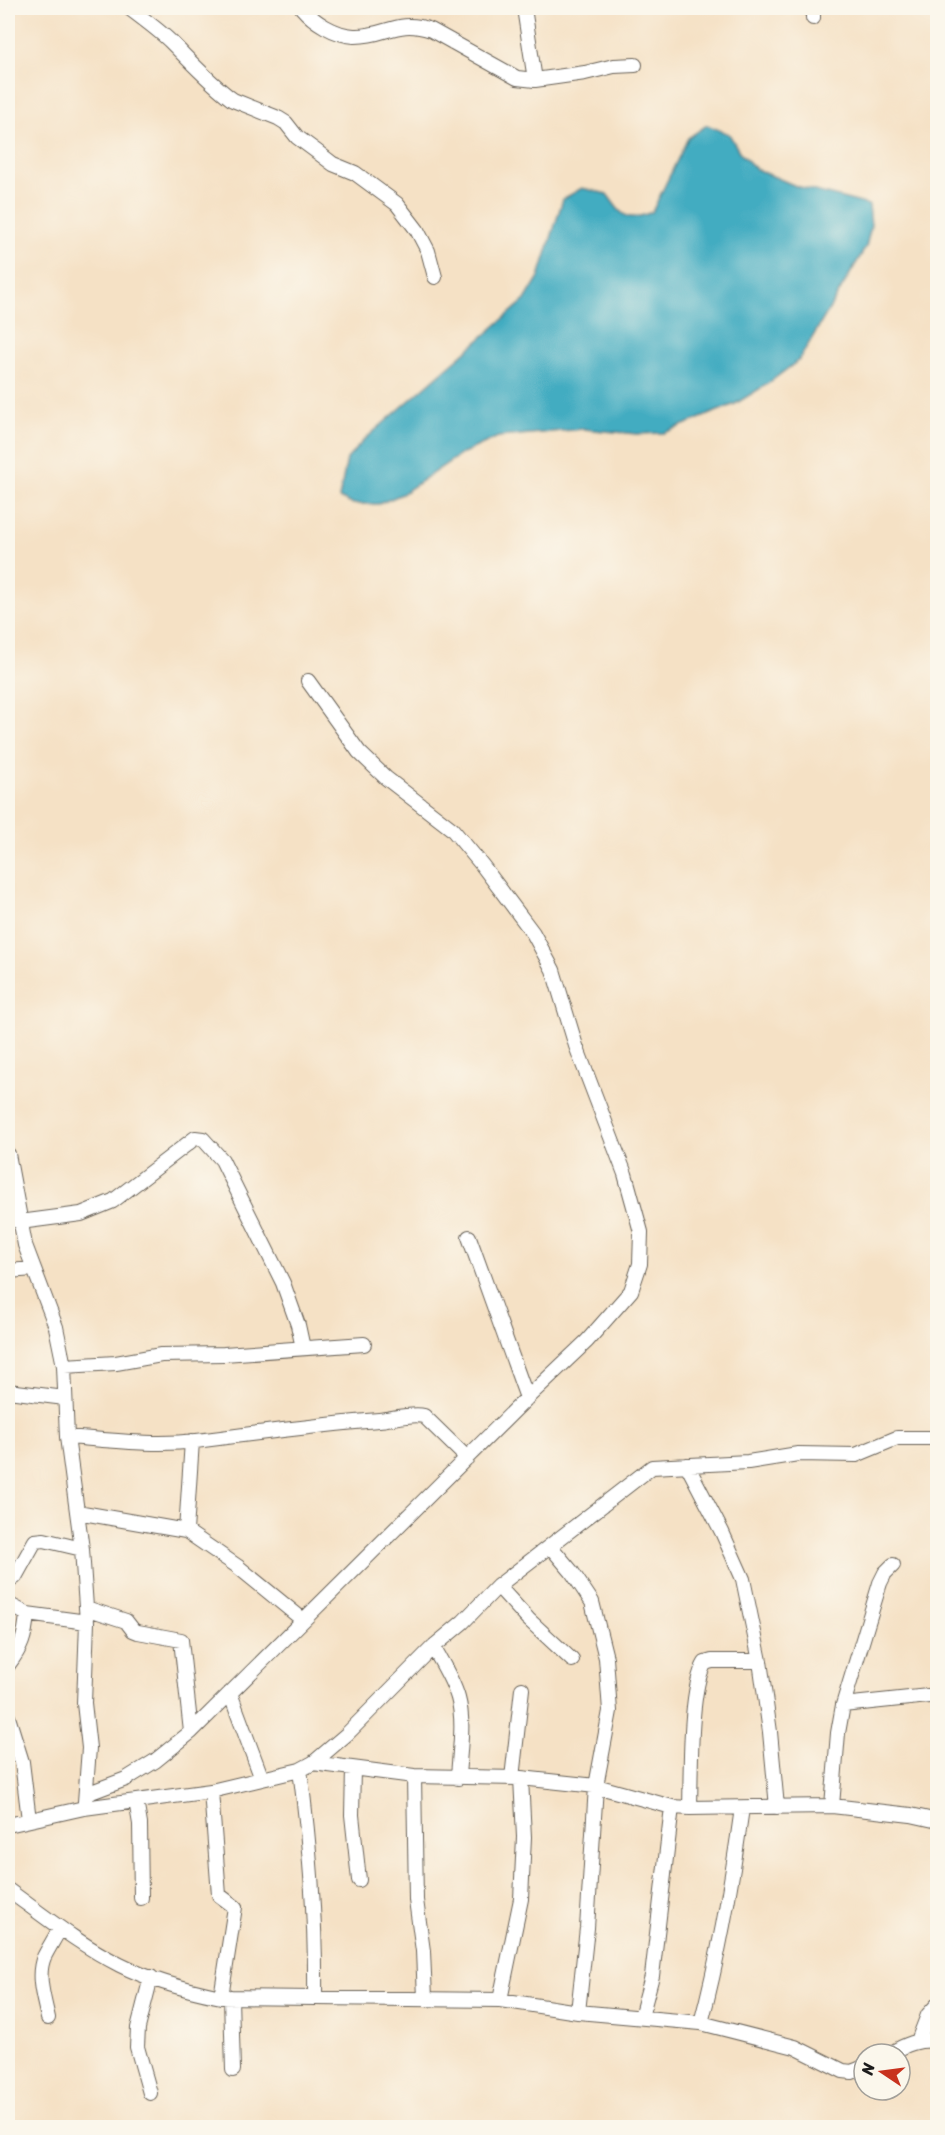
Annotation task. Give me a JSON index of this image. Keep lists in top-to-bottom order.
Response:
{
  "north": "left"
}
